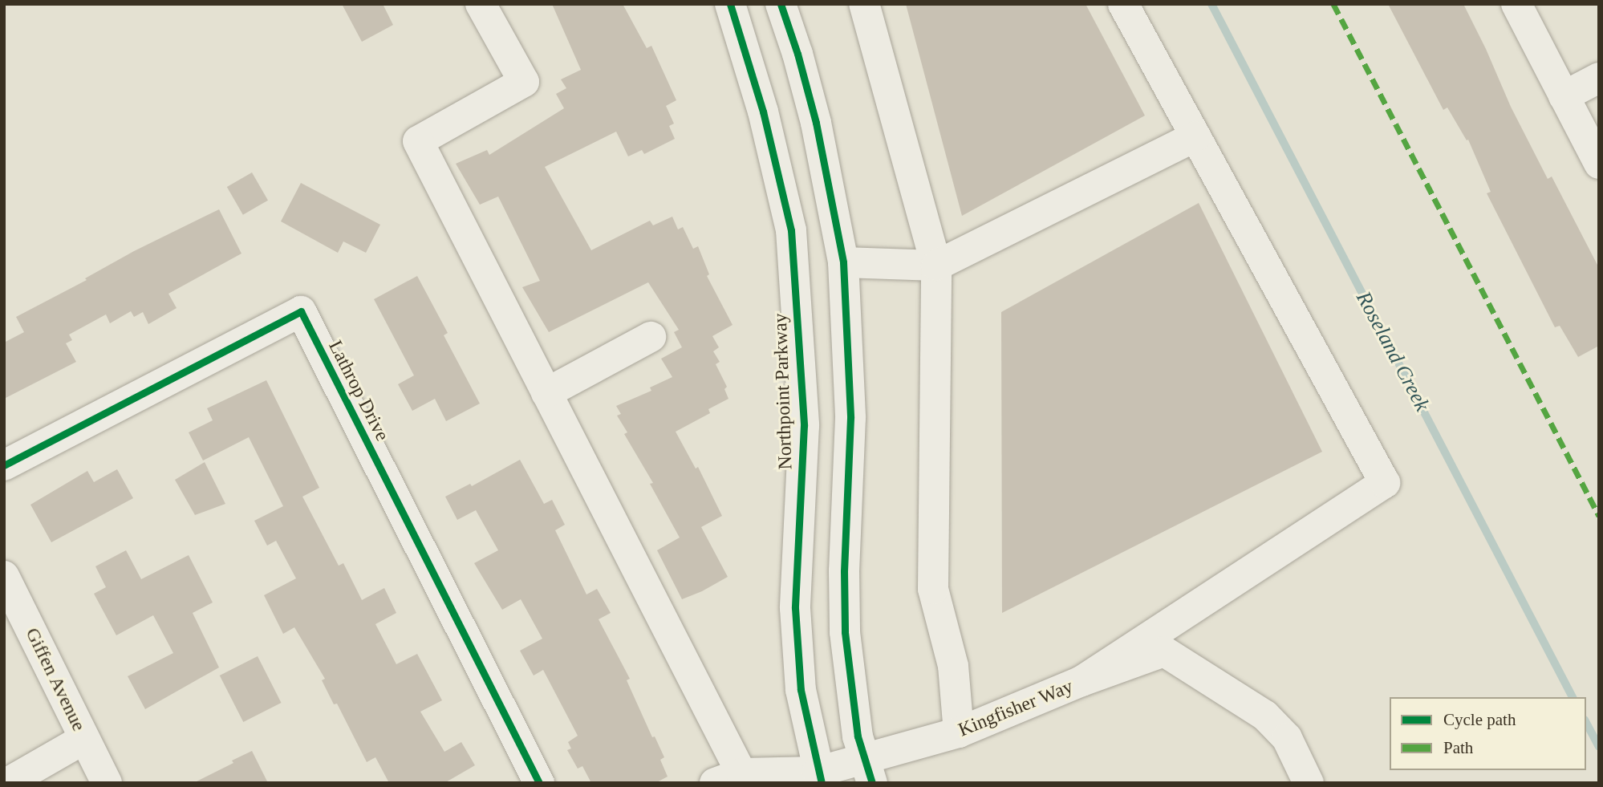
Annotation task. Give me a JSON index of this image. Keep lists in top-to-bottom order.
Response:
{
  "streets": {
    "street": [
      "Lathrop Drive",
      "Northpoint Parkway",
      "Giffen Avenue",
      "Kingfisher Way"
    ]
  },
  "crossings": [
    ["Northpoint Parkway", "Kingfisher Way"]
  ],
  "water": ["Roseland Creek"],
  "legend": ["Cycle path", "Path"]
}
